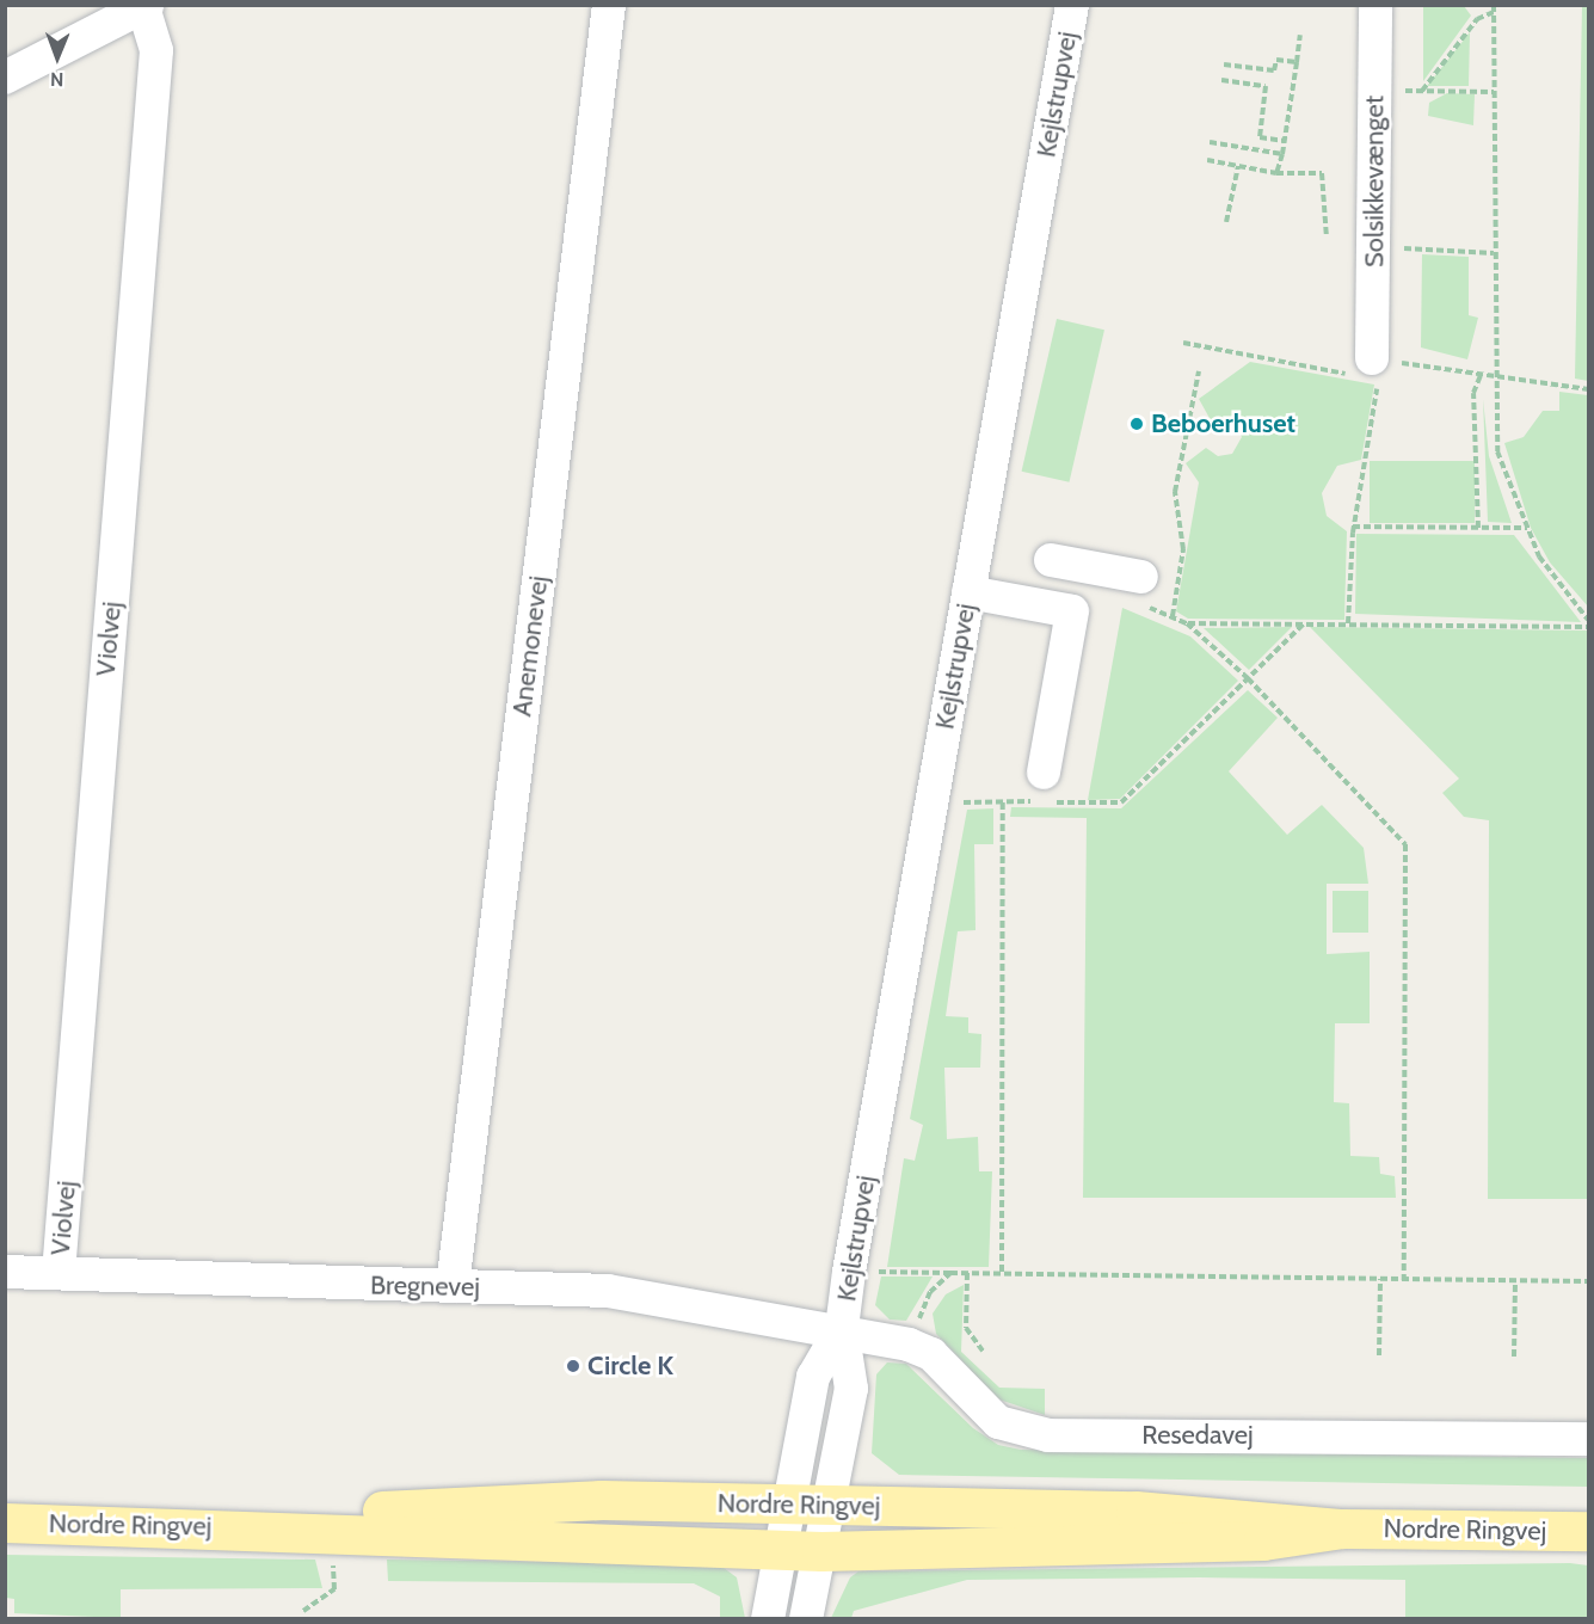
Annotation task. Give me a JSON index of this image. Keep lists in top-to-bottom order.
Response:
{
  "streets": {
    "main road": ["Nordre Ringvej"],
    "street": [
      "Kejlstrupvej",
      "Solsikkevænget",
      "Violvej",
      "Anemonevej",
      "Bregnevej",
      "Resedavej"
    ]
  },
  "crossings": [
    ["Kejlstrupvej", "Bregnevej"],
    ["Kejlstrupvej", "Resedavej"],
    ["Kejlstrupvej", "Nordre Ringvej"],
    ["Violvej", "Bregnevej"],
    ["Anemonevej", "Bregnevej"],
    ["Bregnevej", "Resedavej"]
  ],
  "places": ["Beboerhuset", "Circle K"],
  "north": "bottom"
}
